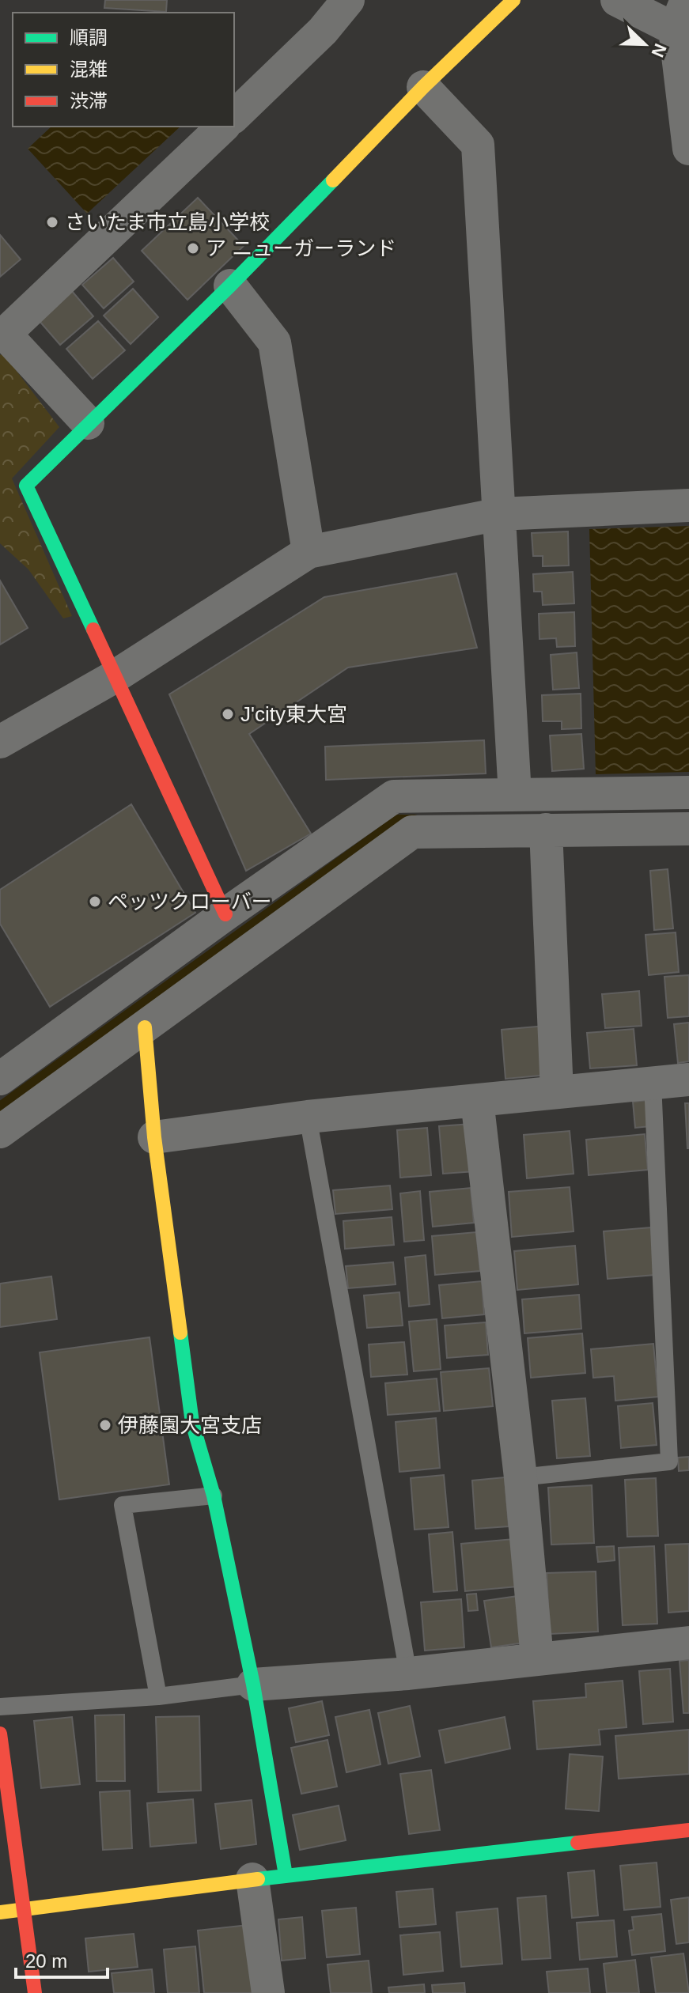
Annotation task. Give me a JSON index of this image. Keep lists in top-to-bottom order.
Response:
{
  "places": [
    "さいたま市立島小学校",
    "ア ニューガーランド",
    "J'city東大宮",
    "ペッツクローバー",
    "伊藤園大宮支店"
  ],
  "legend": ["順調", "混雑", "渋滞"],
  "scale_bar": "20 m",
  "north": "bottom right"
}
